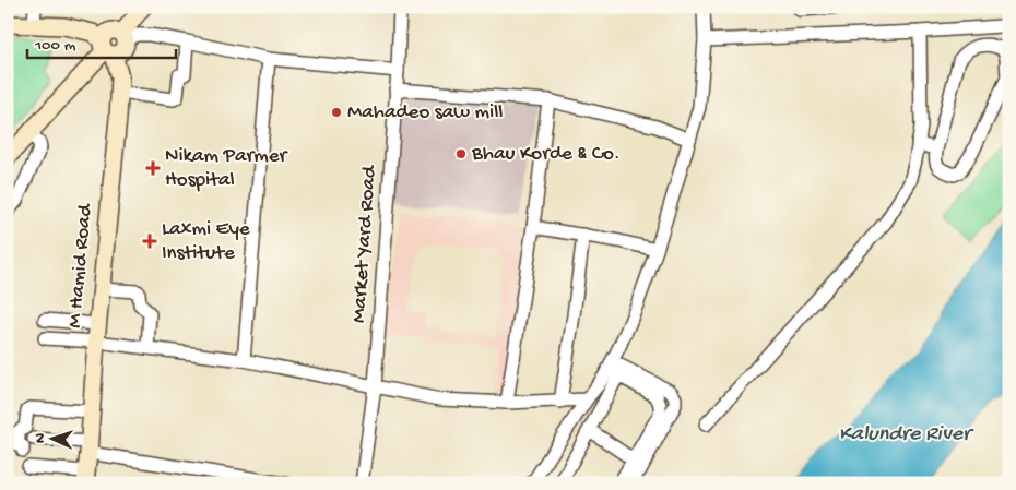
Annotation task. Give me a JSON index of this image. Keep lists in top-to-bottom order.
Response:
{
  "streets": {
    "main road": ["M Hamid Road"],
    "street": ["Market Yard Road"]
  },
  "water": ["Kalundre River"],
  "places": {
    "other": ["Mahadeo saw mill", "Bhau Korde & Co."],
    "health": ["Nikam Parmer Hospital", "Laxmi Eye Institute"]
  },
  "scale_bar": "100 m",
  "north": "left"
}
